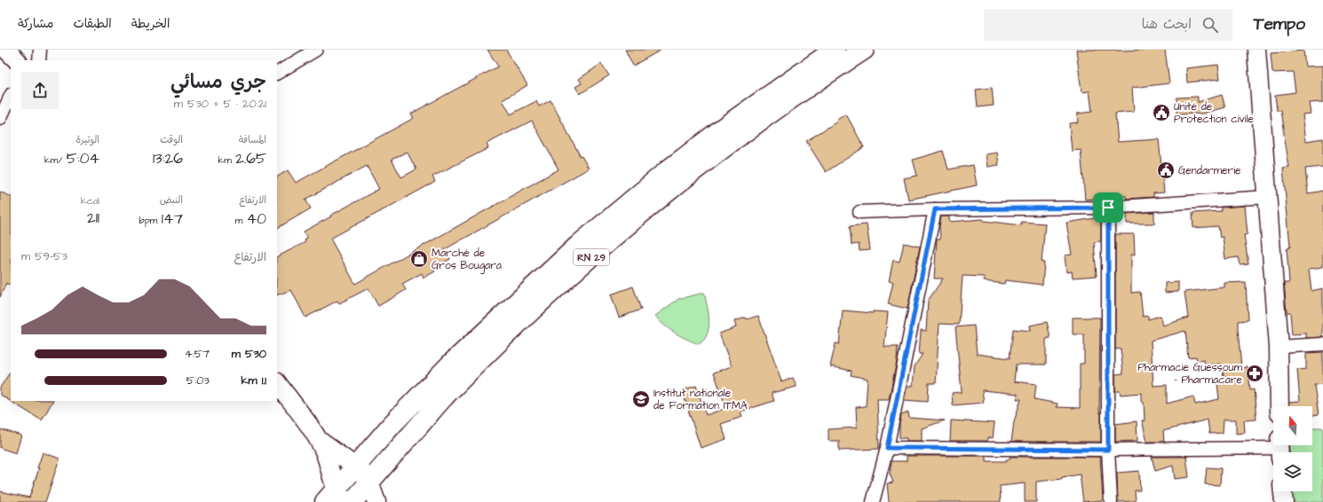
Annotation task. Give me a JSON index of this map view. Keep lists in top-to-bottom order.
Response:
{
  "streets": {
    "highway": ["RN 29"]
  },
  "places": {
    "public building": ["Unité de Protection civile", "Gendarmerie"],
    "shop": ["Marché de Gros Bougara"],
    "pharmacy": ["Pharmacie Guessoum - Pharmacare"],
    "school or university": ["Institut nationale de Formation ITMA"]
  },
  "north": "top",
  "page": {
    "header": "Tempo",
    "search": "ابحث هنا",
    "nav": ["الخريطة", "الطبقات", "مشاركة"],
    "heading": ["جري مسائي", "20:21 · 5 × 530 m"],
    "stats": [
      ["المسافة", "2.65 km"],
      ["الوقت", "13:26"],
      ["الوتيرة", "5:04 /km"],
      ["الارتفاع", "40 m"],
      ["النبض", "147 bpm"],
      ["kcal", "211"]
    ],
    "chart": ["الارتفاع", "53–59 m"],
    "list": [
      {
        "name": "530 m",
        "note": "4:57"
      },
      {
        "name": "1.1 km",
        "note": "5:03"
      }
    ]
  }
}
